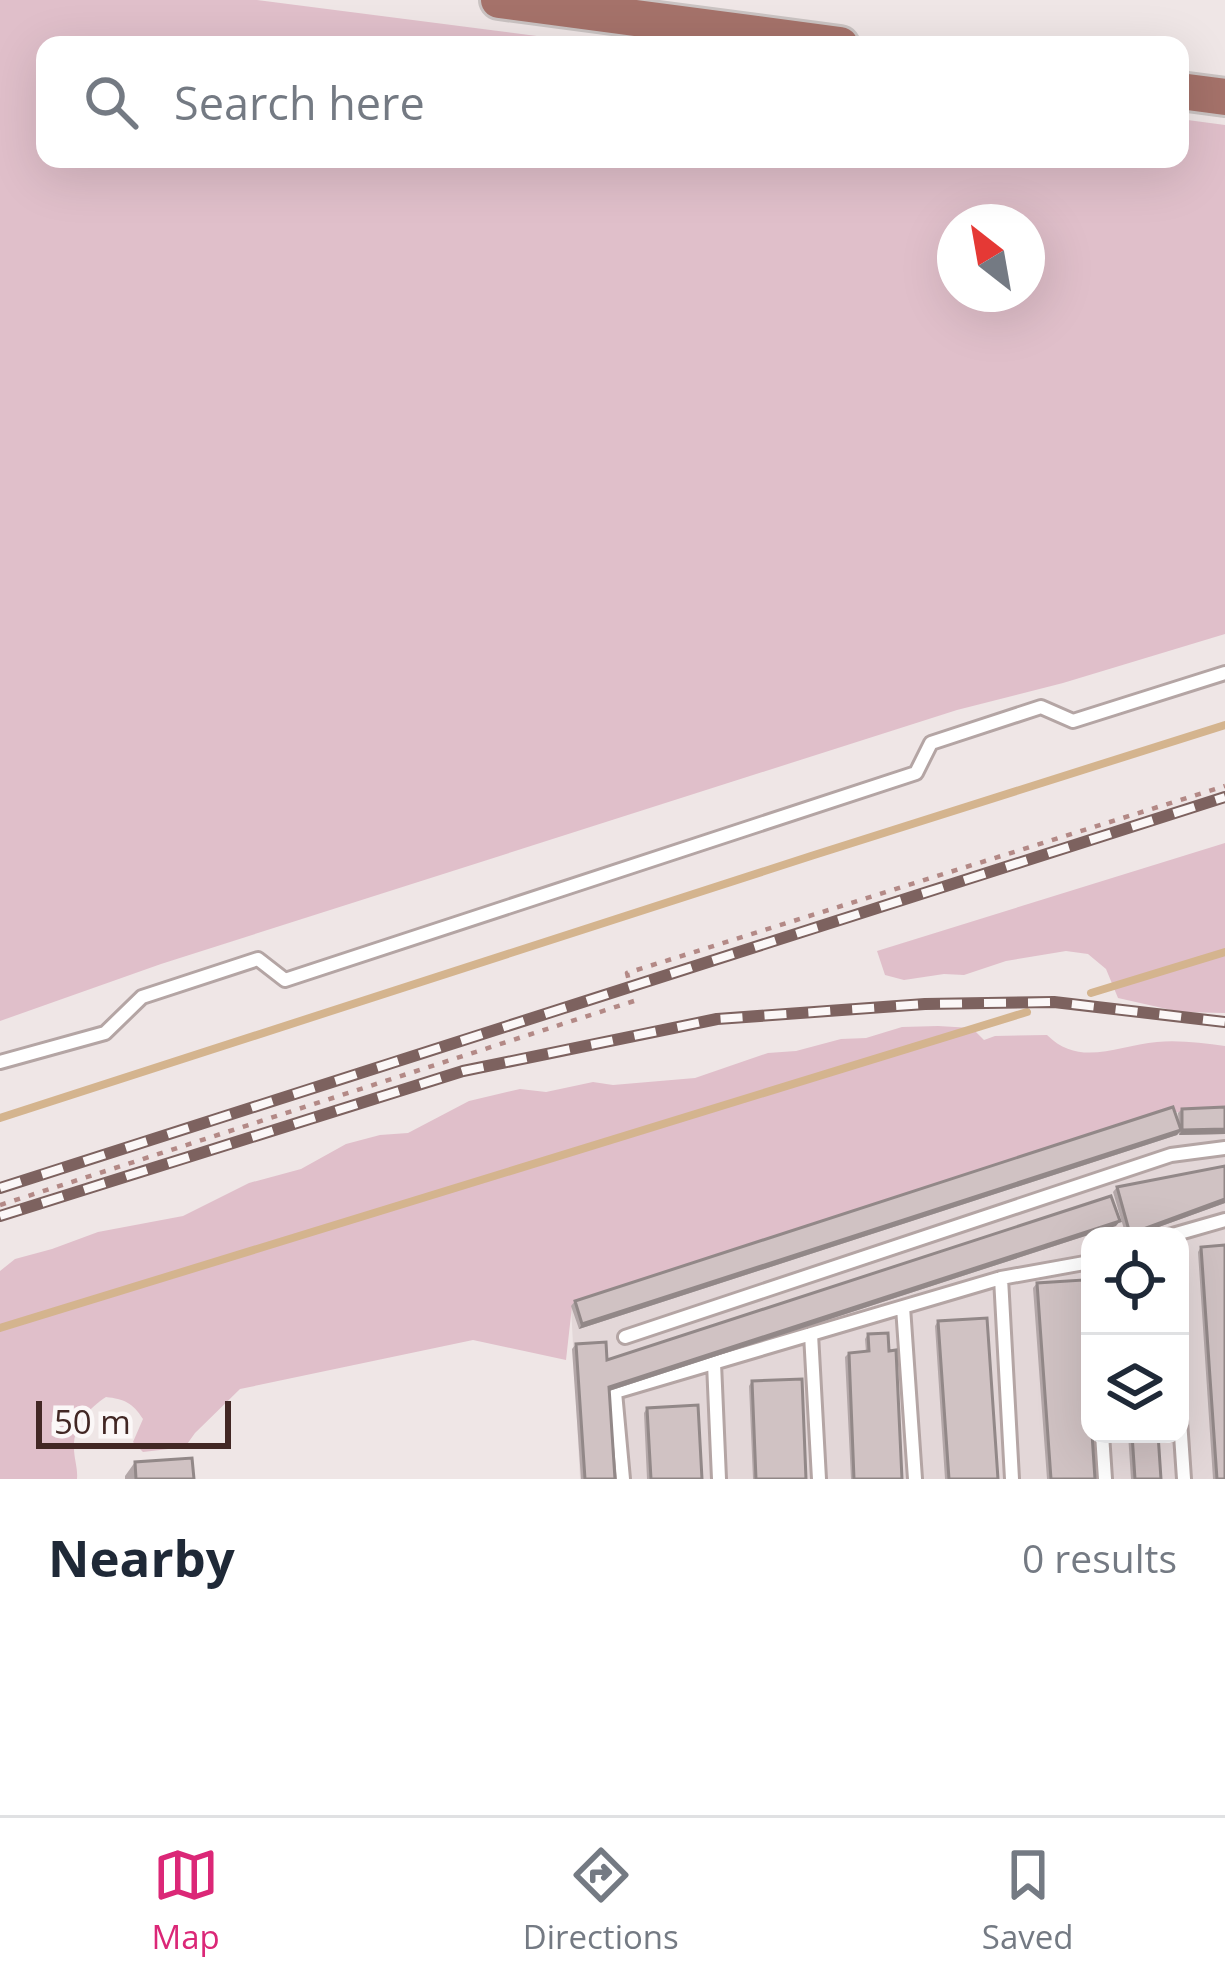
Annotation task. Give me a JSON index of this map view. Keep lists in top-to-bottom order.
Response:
{
  "scale_bar": "50 m",
  "north": "top left",
  "page": {
    "search": "Search here",
    "scale": "50 m",
    "heading": ["Nearby", "0 results"],
    "nav": ["Map", "Directions", "Saved"]
  }
}
